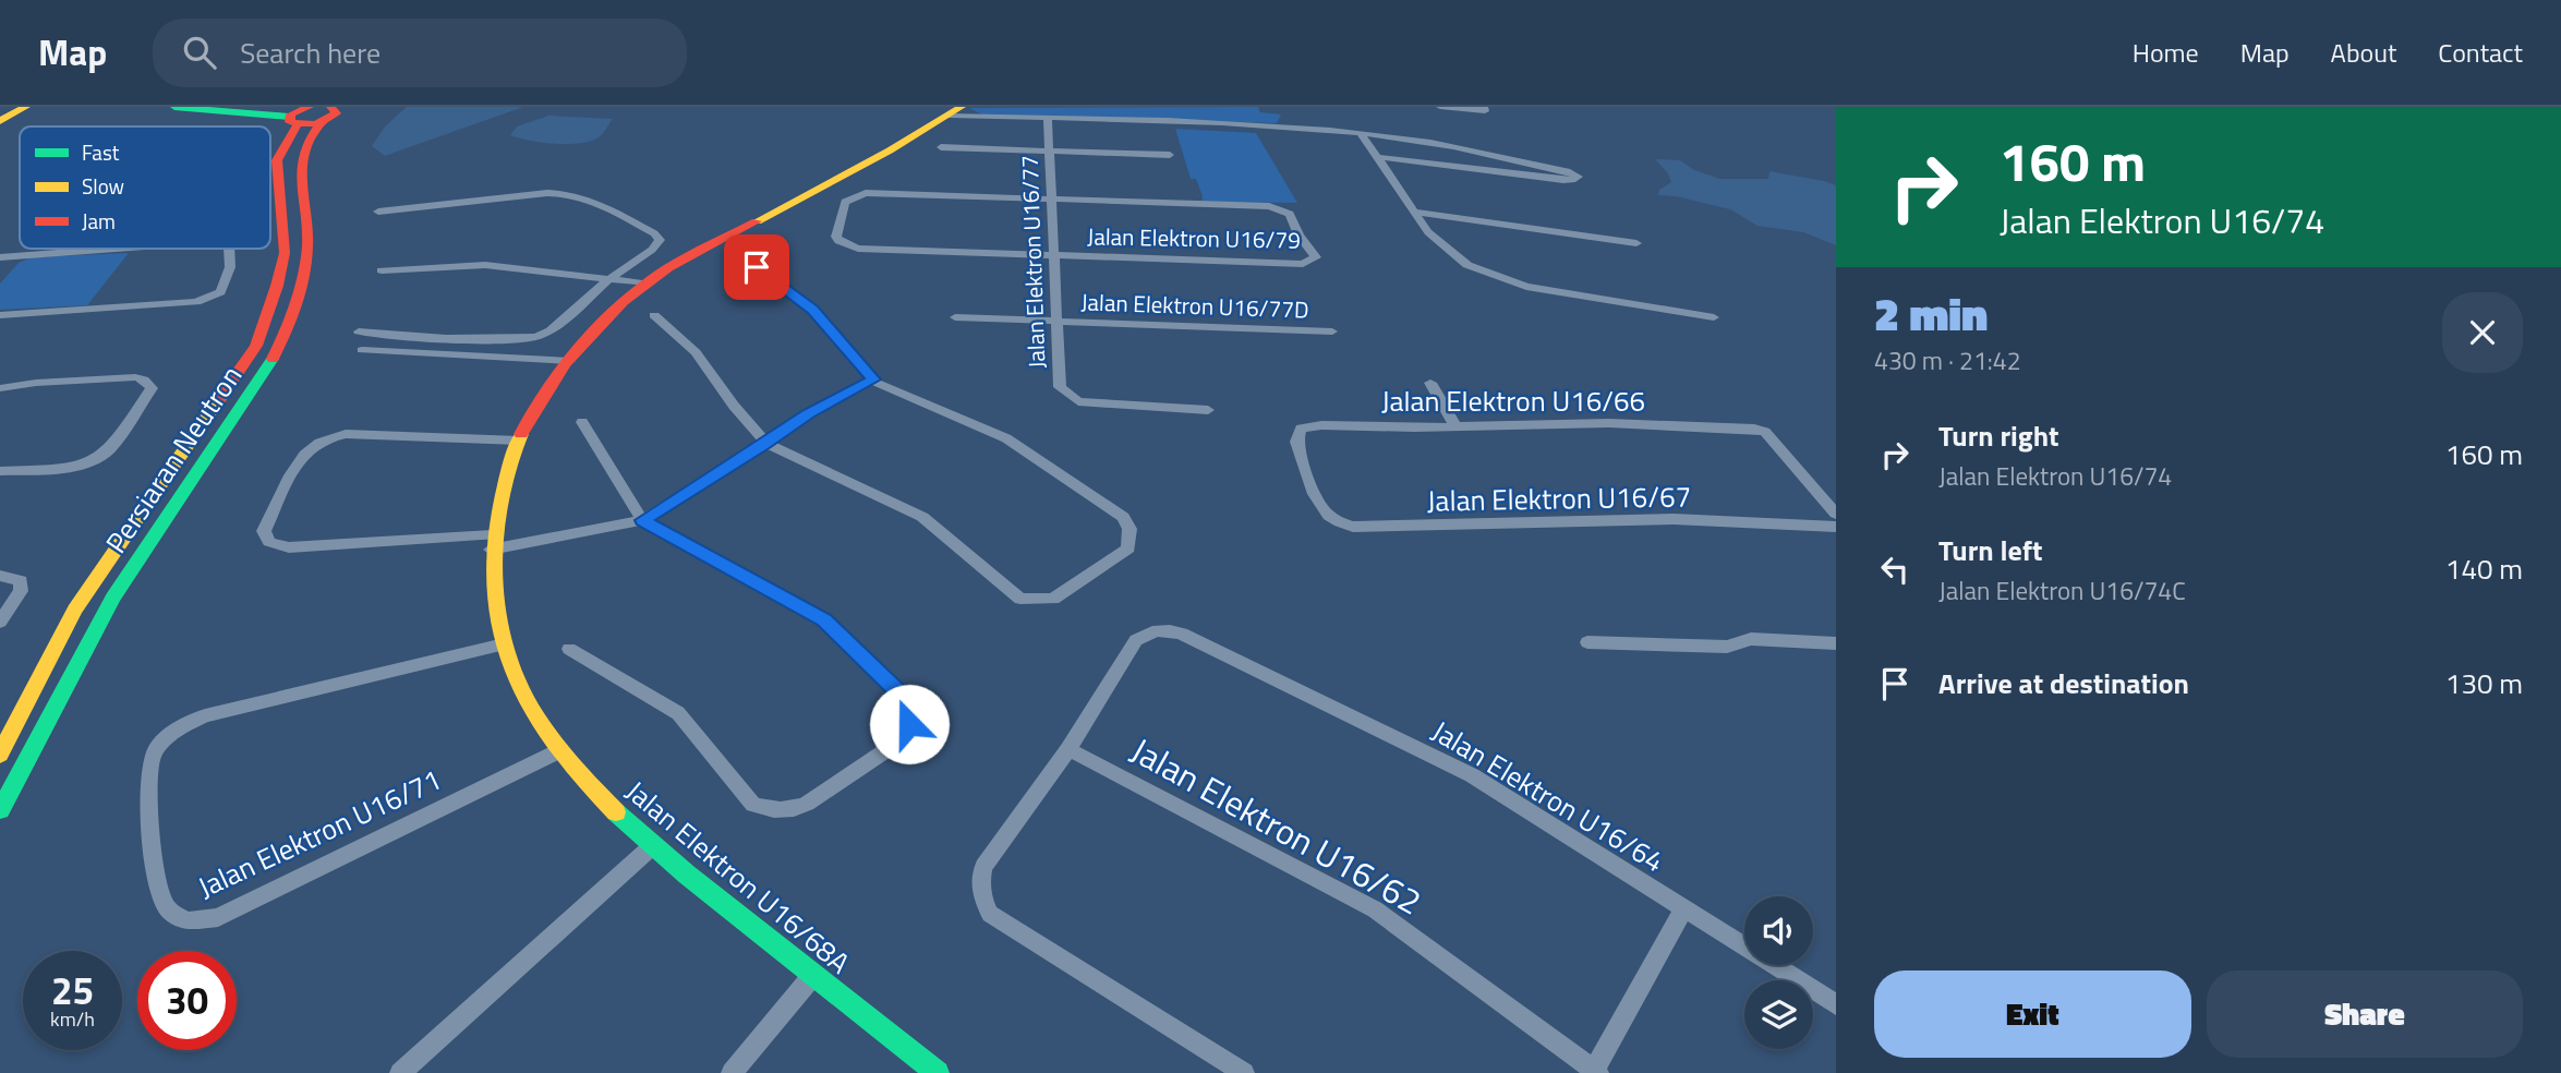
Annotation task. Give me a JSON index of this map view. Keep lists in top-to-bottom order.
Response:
{
  "streets": {
    "street": [
      "Jalan Elektron U16/79",
      "Jalan Elektron U16/77",
      "Jalan Elektron U16/77D",
      "Jalan Elektron U16/66",
      "Persiaran Neutron",
      "Jalan Elektron U16/67",
      "Jalan Elektron U16/64",
      "Jalan Elektron U16/62",
      "Jalan Elektron U16/71",
      "Jalan Elektron U16/68A"
    ]
  },
  "crossings": [
    ["Jalan Elektron U16/79", "Jalan Elektron U16/77"],
    ["Jalan Elektron U16/77", "Jalan Elektron U16/77D"],
    ["Jalan Elektron U16/66", "Jalan Elektron U16/67"],
    ["Jalan Elektron U16/64", "Jalan Elektron U16/62"],
    ["Jalan Elektron U16/71", "Jalan Elektron U16/68A"]
  ],
  "legend": ["Fast", "Slow", "Jam"],
  "page": {
    "header": "Map",
    "search": "Search here",
    "nav": [
      "Home",
      "Map",
      "About",
      "Contact"
    ],
    "turn": ["160 m", "Jalan Elektron U16/74"],
    "heading": ["2 min", "430 m · 21:42"],
    "list": [
      {
        "name": "Turn right",
        "note": "Jalan Elektron U16/74",
        "value": "160 m"
      },
      {
        "name": "Turn left",
        "note": "Jalan Elektron U16/74C",
        "value": "140 m"
      },
      {
        "name": "Arrive at destination",
        "value": "130 m"
      }
    ],
    "speed": "25 km/h",
    "limit": "30",
    "buttons": ["Exit", "Share"]
  }
}
